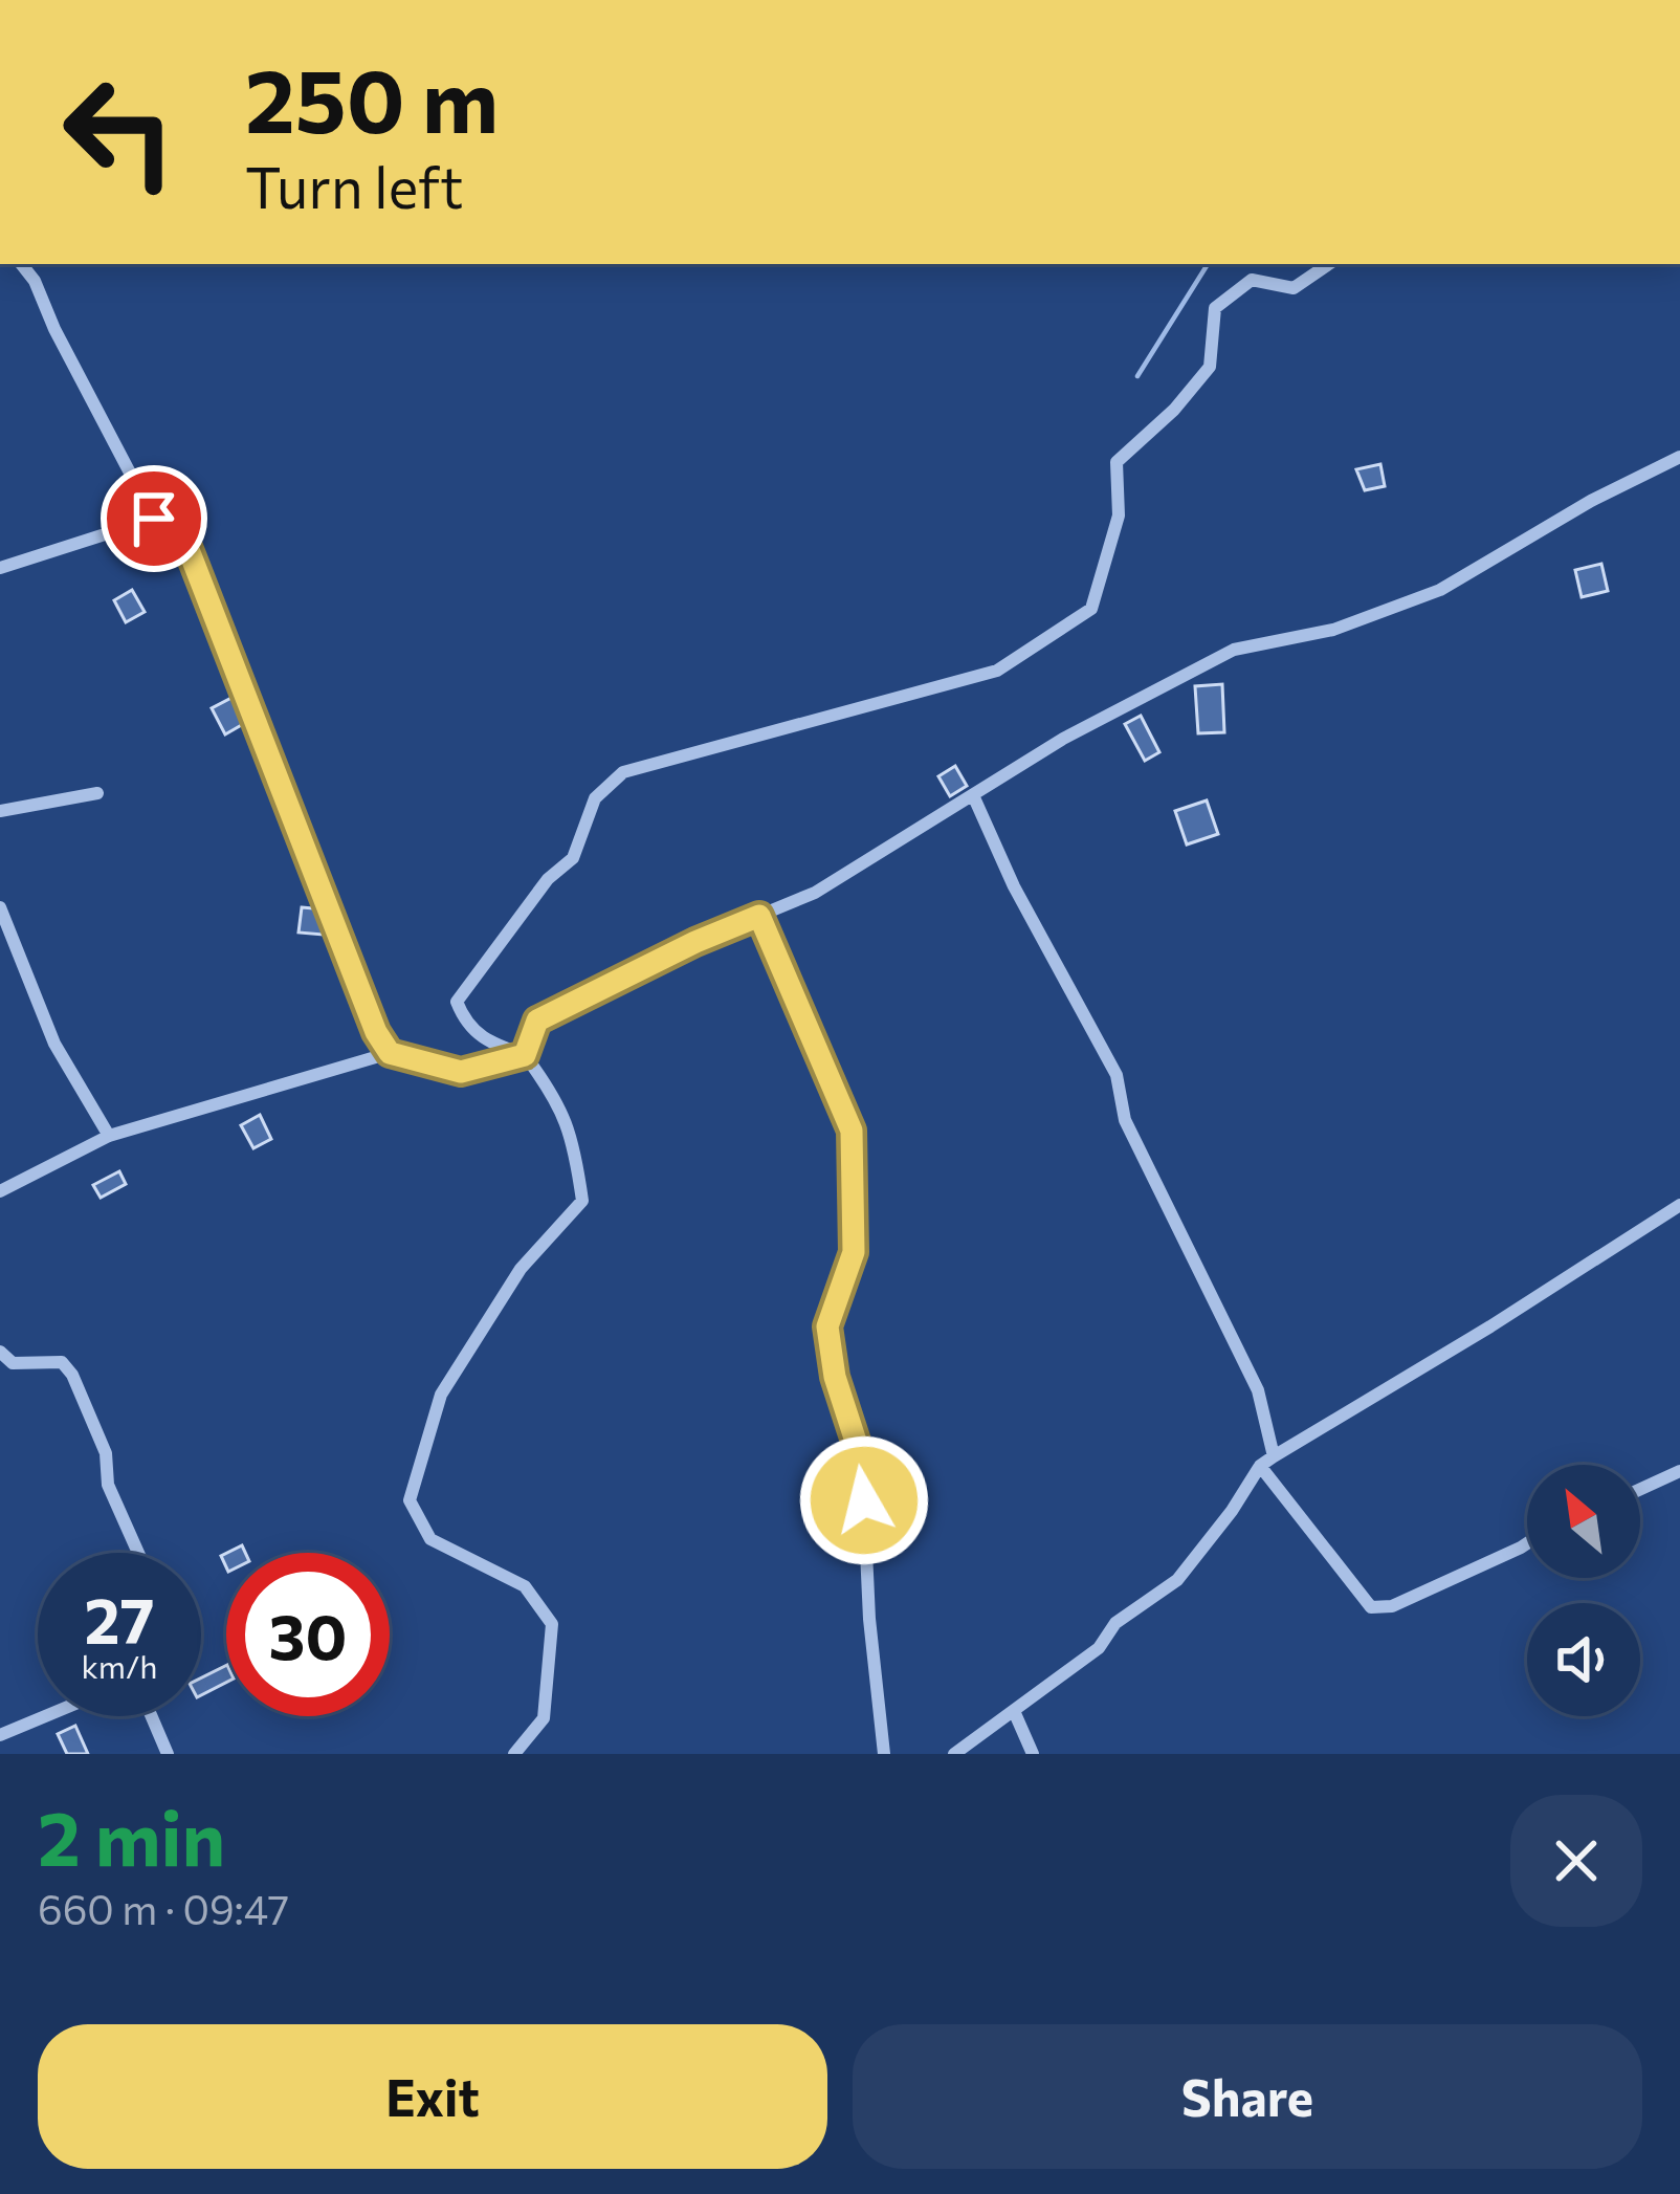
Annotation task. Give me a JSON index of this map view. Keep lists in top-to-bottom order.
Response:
{
  "north": "top left",
  "page": {
    "turn": ["250 m", "Turn left"],
    "speed": "27 km/h",
    "limit": "30",
    "heading": ["2 min", "660 m · 09:47"],
    "buttons": ["Exit", "Share"]
  }
}
